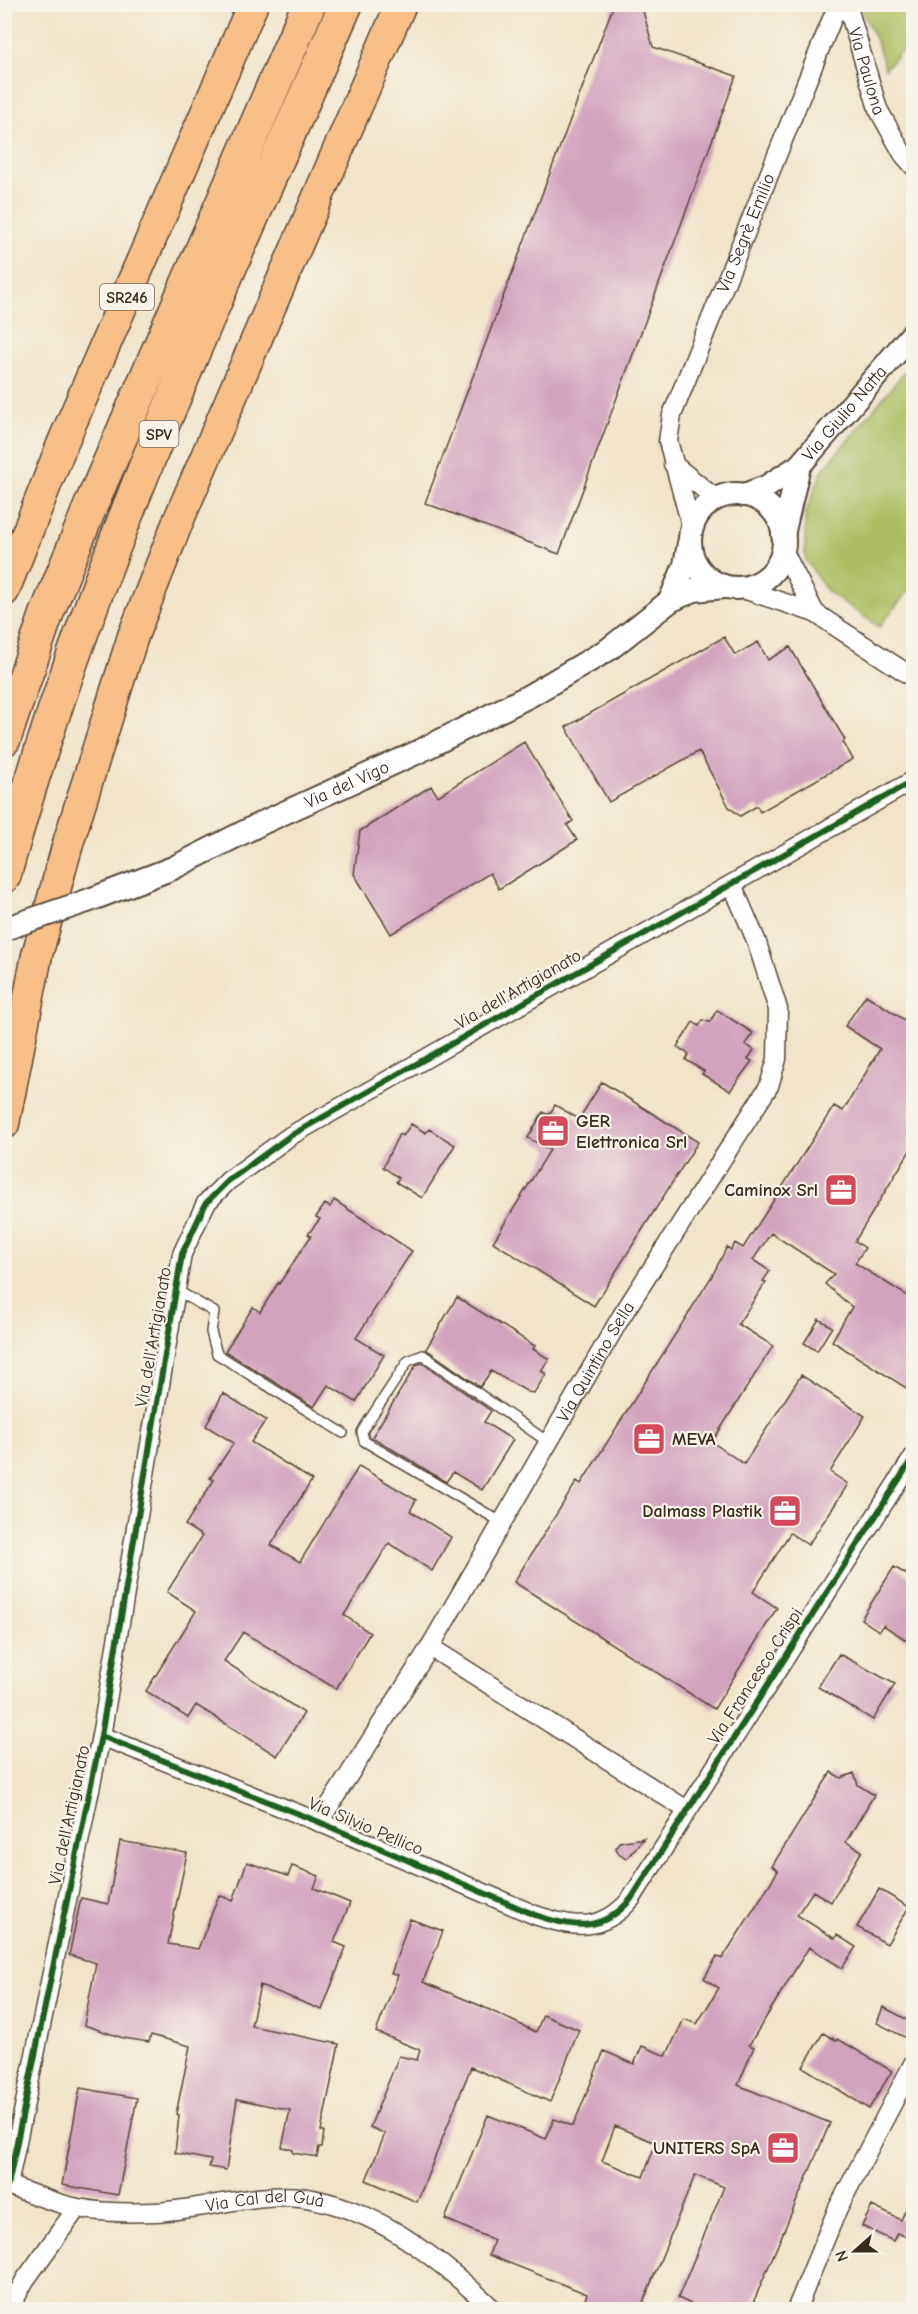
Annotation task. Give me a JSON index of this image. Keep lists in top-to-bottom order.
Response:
{
  "streets": {
    "highway": ["SR246", "SPV"],
    "street": [
      "Via Paulona",
      "Via Segrè Emilio",
      "Via Giulio Natta",
      "Via del Vigo",
      "Via dell'Artigianato",
      "Via Quintino Sella",
      "Via Francesco Crispi",
      "Via Silvio Pellico",
      "Via Cal del Guà"
    ]
  },
  "crossings": [
    ["Via Segrè Emilio", "Via Giulio Natta"],
    ["Via Segrè Emilio", "Via del Vigo"],
    ["Via Giulio Natta", "Via del Vigo"],
    ["Via dell'Artigianato", "Via Quintino Sella"],
    ["Via dell'Artigianato", "Via Silvio Pellico"],
    ["Via dell'Artigianato", "Via Cal del Guà"],
    ["Via Quintino Sella", "Via Silvio Pellico"],
    ["Via Francesco Crispi", "Via Silvio Pellico"]
  ],
  "places": {
    "office": [
      "GER Elettronica Srl",
      "Caminox Srl",
      "MEVA",
      "Dalmass Plastik",
      "UNITERS SpA"
    ]
  },
  "north": "left"
}
